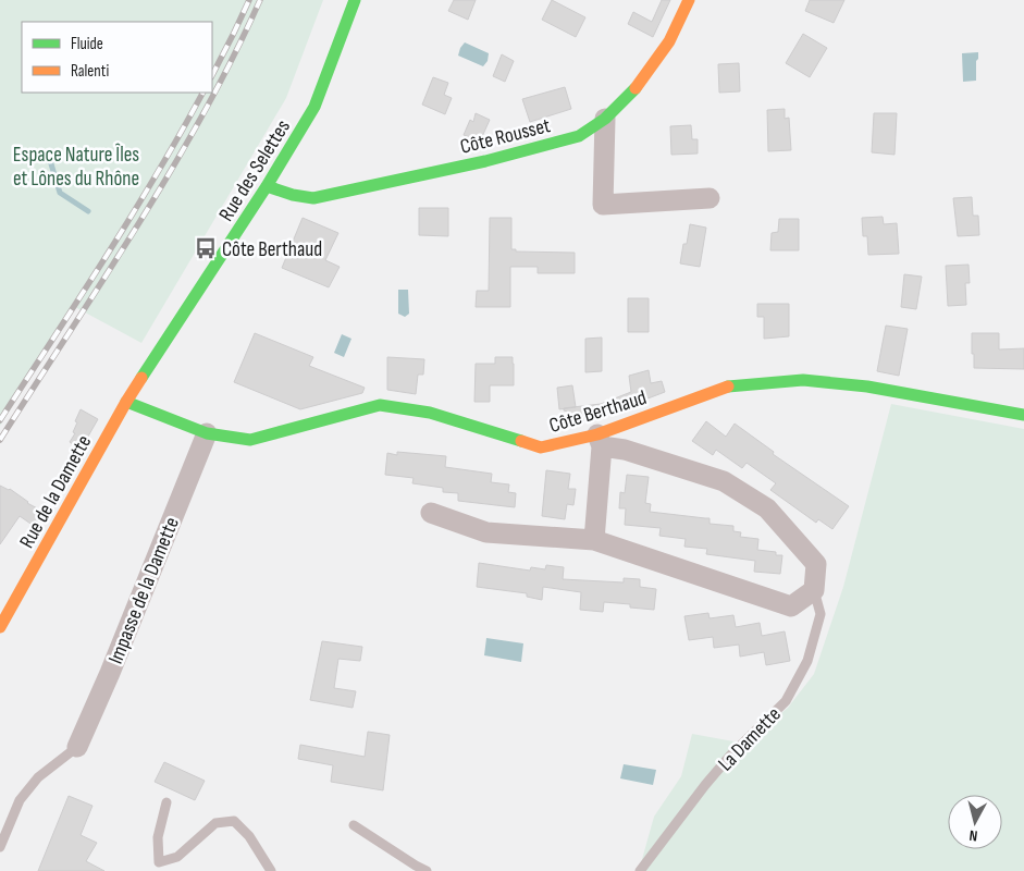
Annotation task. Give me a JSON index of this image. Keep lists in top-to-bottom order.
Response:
{
  "streets": {
    "street": [
      "Côte Rousset",
      "Rue des Selettes",
      "Côte Berthaud",
      "Rue de la Damette",
      "Impasse de la Damette",
      "La Damette"
    ]
  },
  "crossings": [
    ["Côte Rousset", "Rue des Selettes"],
    ["Rue des Selettes", "Côte Berthaud"],
    ["Rue des Selettes", "Rue de la Damette"],
    ["Côte Berthaud", "Rue de la Damette"],
    ["Côte Berthaud", "Impasse de la Damette"],
    ["Côte Berthaud", "La Damette"]
  ],
  "parks": ["Espace Nature Îles et Lônes du Rhône"],
  "places": {
    "bus stop": ["Côte Berthaud"]
  },
  "legend": ["Fluide", "Ralenti"],
  "north": "bottom"
}
